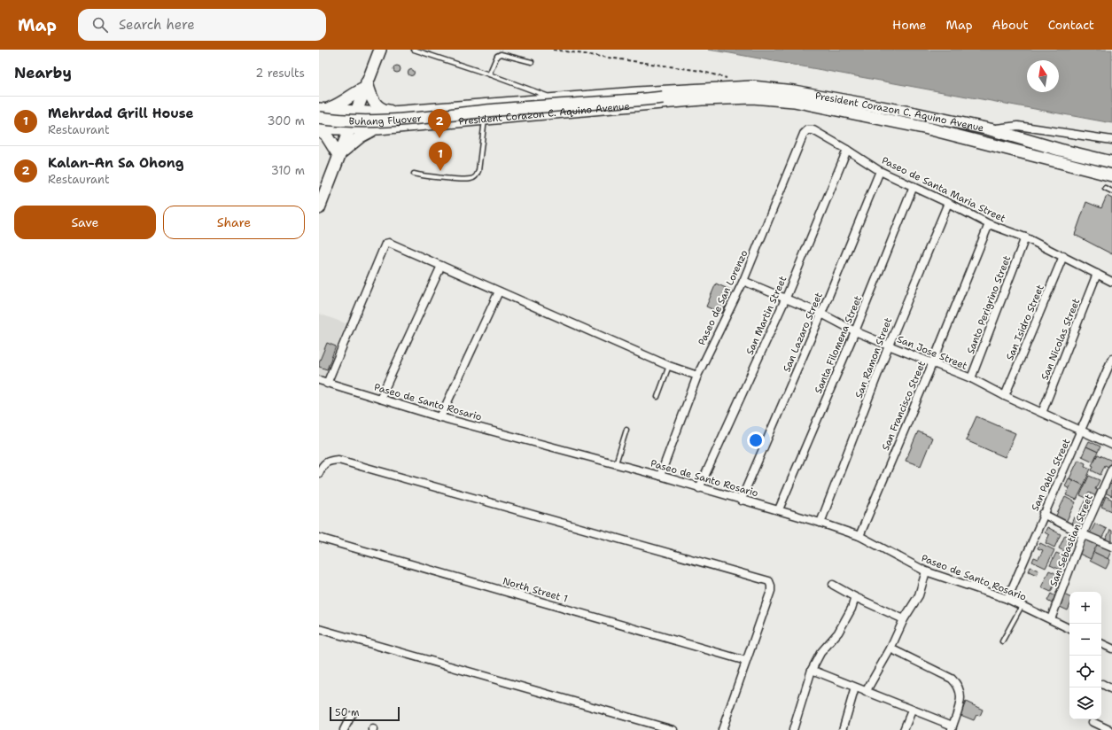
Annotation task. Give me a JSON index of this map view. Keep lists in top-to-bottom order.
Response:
{
  "streets": {
    "main road": ["President Corazon C. Aquino Avenue", "Buhang Flyover"],
    "street": [
      "Paseo de Santa Maria Street",
      "Paseo de San Lorenzo",
      "Santo Perigrino Street",
      "San Martin Street",
      "San Isidro Street",
      "San Lazaro Street",
      "San Nicolas Street",
      "Santa Filomena Street",
      "San Jose Street",
      "San Ramon Street",
      "Paseo de Santo Rosario",
      "San Francisco Street",
      "San Pablo Street",
      "San Sebastian Street",
      "North Street 1"
    ]
  },
  "crossings": [
    ["President Corazon C. Aquino Avenue", "Buhang Flyover"],
    ["Paseo de Santa Maria Street", "Paseo de San Lorenzo"],
    ["Paseo de Santa Maria Street", "Santo Perigrino Street"],
    ["Paseo de Santa Maria Street", "San Martin Street"],
    ["Paseo de Santa Maria Street", "San Isidro Street"],
    ["Paseo de Santa Maria Street", "San Lazaro Street"],
    ["Paseo de Santa Maria Street", "San Nicolas Street"],
    ["Paseo de Santa Maria Street", "Santa Filomena Street"],
    ["Paseo de Santa Maria Street", "San Ramon Street"],
    ["Paseo de Santa Maria Street", "San Francisco Street"],
    ["Paseo de San Lorenzo", "San Jose Street"],
    ["Paseo de San Lorenzo", "Paseo de Santo Rosario"],
    ["Santo Perigrino Street", "San Jose Street"],
    ["San Martin Street", "San Jose Street"],
    ["San Martin Street", "Paseo de Santo Rosario"],
    ["San Isidro Street", "San Jose Street"],
    ["San Lazaro Street", "San Jose Street"],
    ["San Lazaro Street", "Paseo de Santo Rosario"],
    ["San Nicolas Street", "San Jose Street"],
    ["Santa Filomena Street", "San Jose Street"],
    ["Santa Filomena Street", "Paseo de Santo Rosario"],
    ["San Jose Street", "San Ramon Street"],
    ["San Jose Street", "San Francisco Street"],
    ["San Jose Street", "San Pablo Street"],
    ["San Ramon Street", "Paseo de Santo Rosario"],
    ["Paseo de Santo Rosario", "San Francisco Street"],
    ["Paseo de Santo Rosario", "San Pablo Street"],
    ["Paseo de Santo Rosario", "San Sebastian Street"]
  ],
  "scale_bar": "50 m",
  "north": "top",
  "page": {
    "header": "Map",
    "search": "Search here",
    "nav": [
      "Home",
      "Map",
      "About",
      "Contact"
    ],
    "heading": ["Nearby", "2 results"],
    "list": [
      {
        "mark": "1",
        "name": "Mehrdad Grill House",
        "note": "Restaurant",
        "value": "300 m"
      },
      {
        "mark": "2",
        "name": "Kalan-An Sa Ohong",
        "note": "Restaurant",
        "value": "310 m"
      }
    ],
    "pins": ["2", "1"],
    "buttons": ["Save", "Share"],
    "map_buttons": ["+", "−"],
    "scale": "50 m"
  }
}
